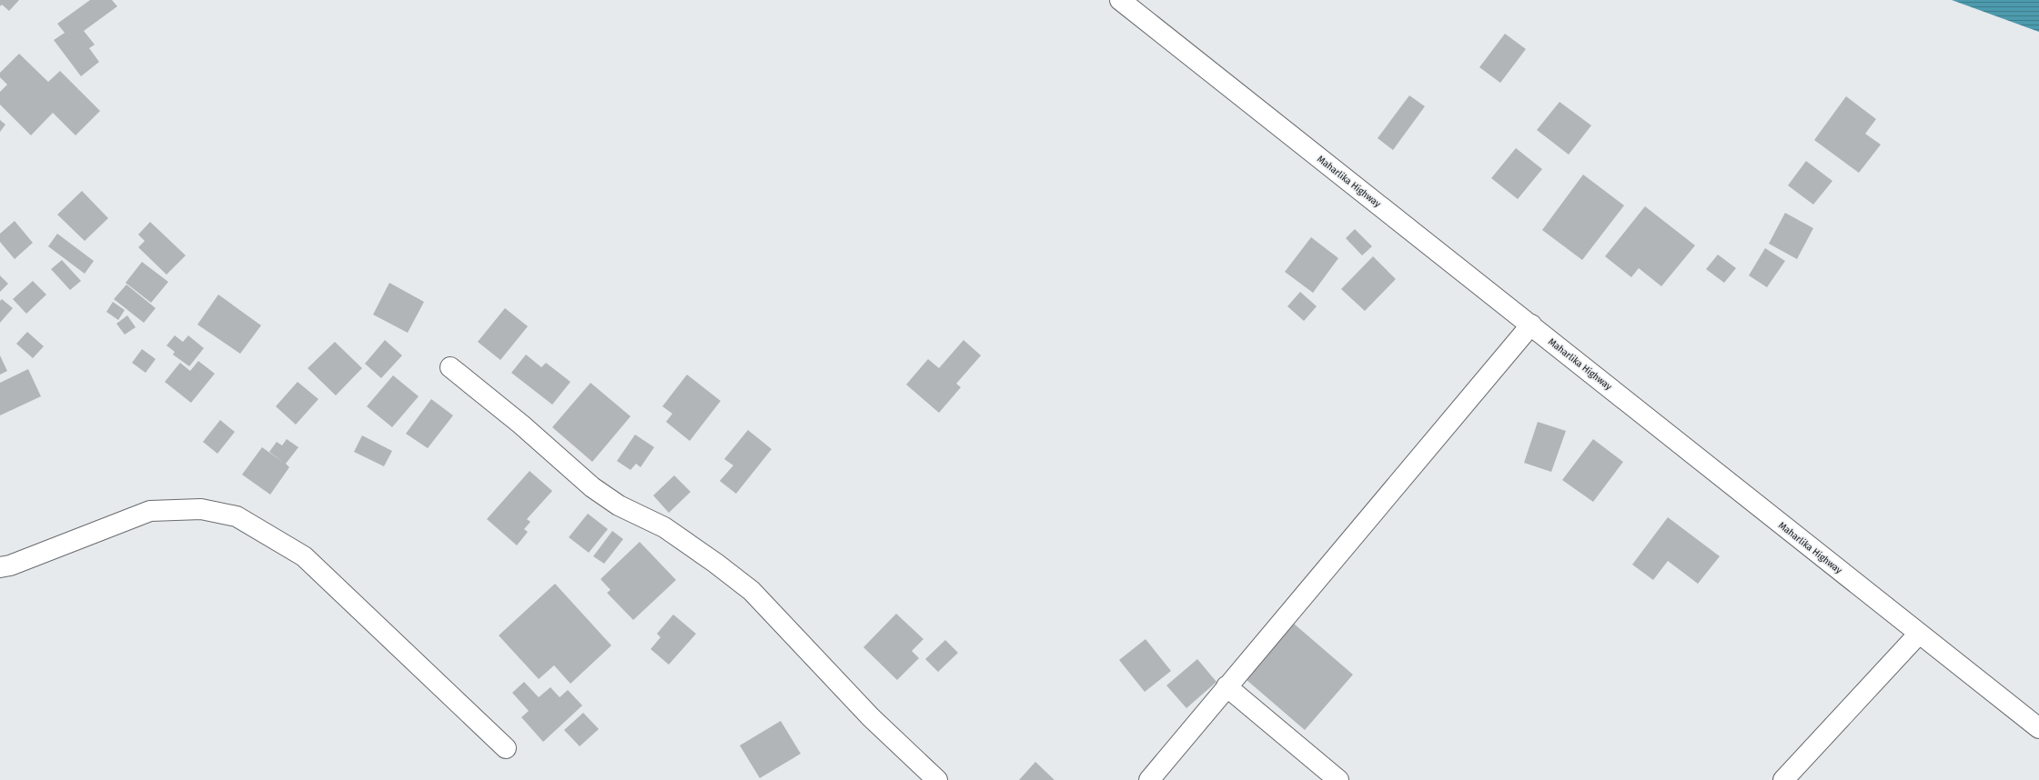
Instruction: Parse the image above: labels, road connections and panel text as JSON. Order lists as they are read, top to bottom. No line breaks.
{"streets":{"main road":["Maharlika Highway"]}}
